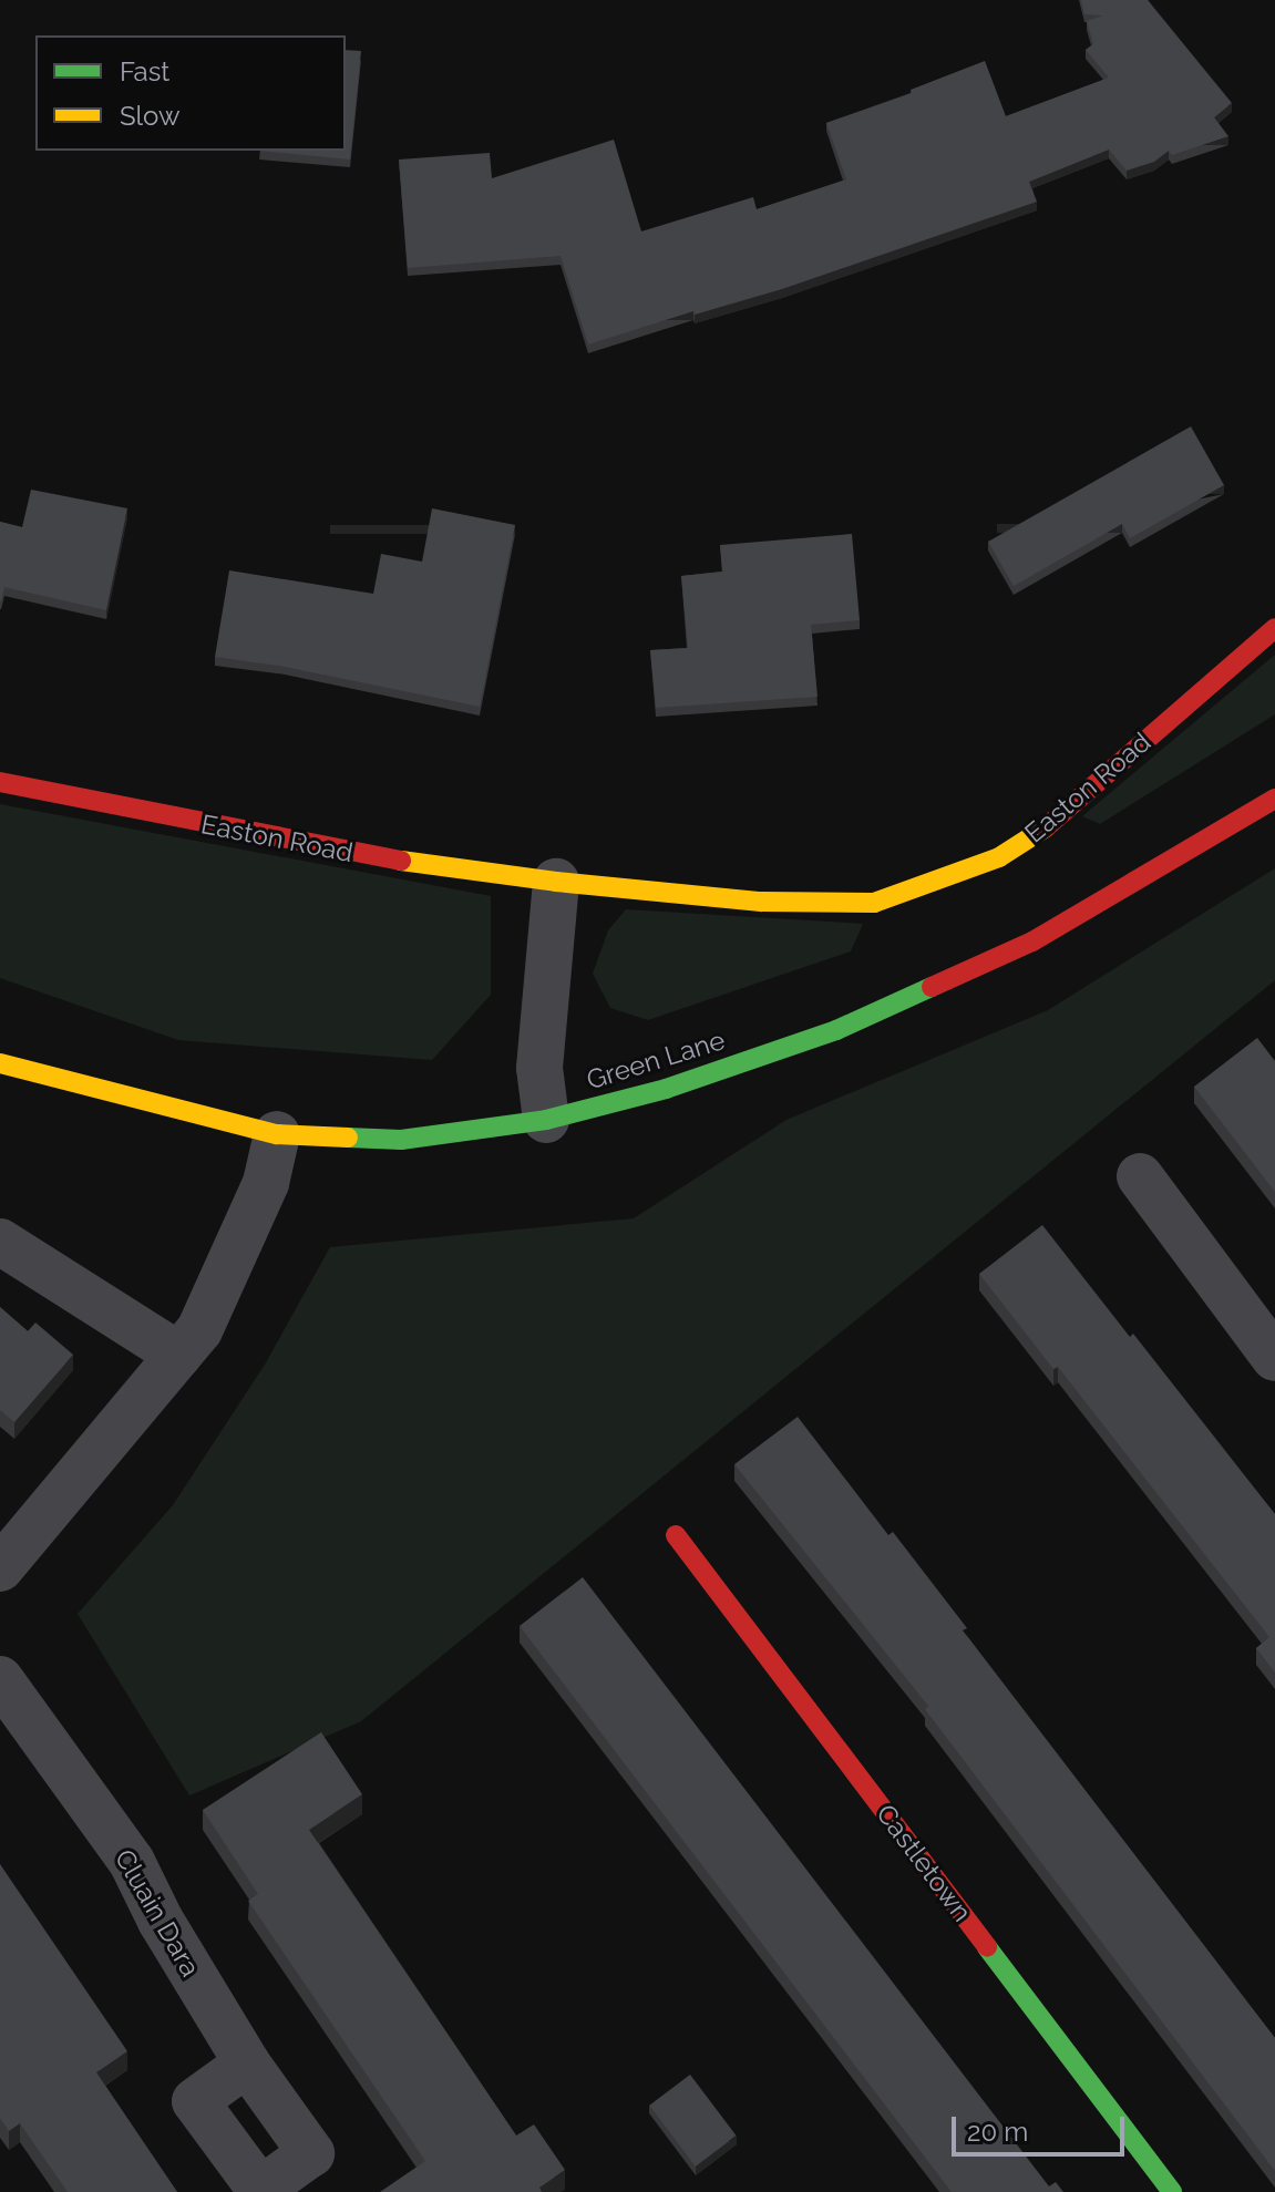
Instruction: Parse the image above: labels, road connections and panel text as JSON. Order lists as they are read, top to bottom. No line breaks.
{"streets":{"street":["Easton Road","Green Lane","Castletown","Cluain Dara"]},"legend":["Fast","Slow"],"scale_bar":"20 m"}
